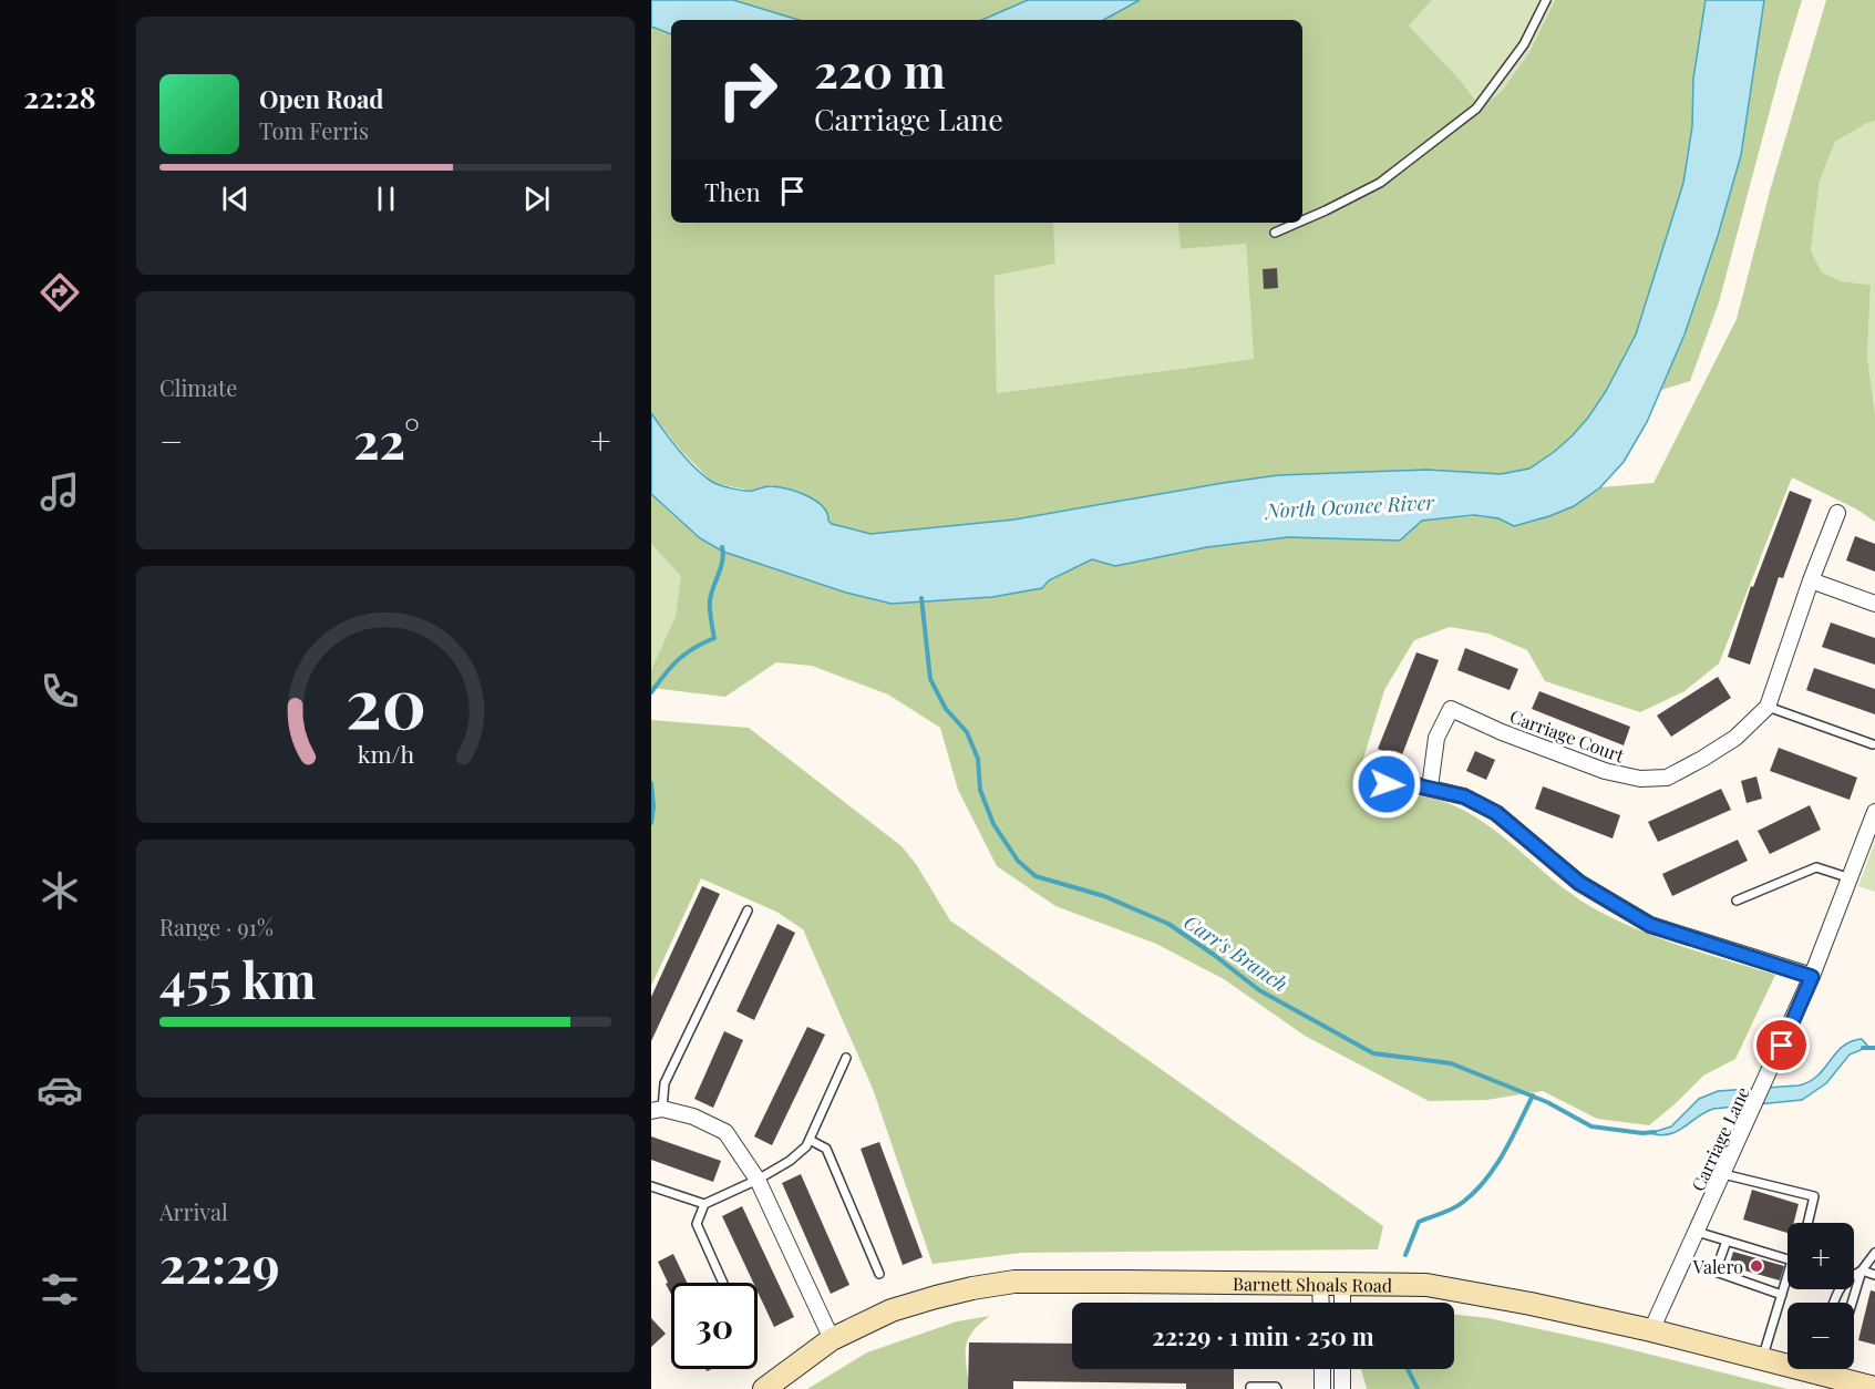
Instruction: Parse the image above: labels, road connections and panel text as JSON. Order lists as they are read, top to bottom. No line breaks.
{"streets":{"main road":["Barnett Shoals Road"],"street":["Carriage Court","Carriage Lane"]},"crossings":[["Carriage Lane","Barnett Shoals Road"]],"water":["North Oconee River","Carr's Branch"],"places":["Valero"],"page":{"tabs":"22:28","turn":["220 m","Carriage Lane"],"song":["Open Road","Tom Ferris"],"then":"Then","tile":["Climate",["Range · 91%","455 km"],["Arrival","22:29"]],"heat":["−","22°","+"],"map_buttons":["+","−"],"limit":"30","trip":"22:29 · 1 min · 250 m","gauge":["20","km/h"]}}
